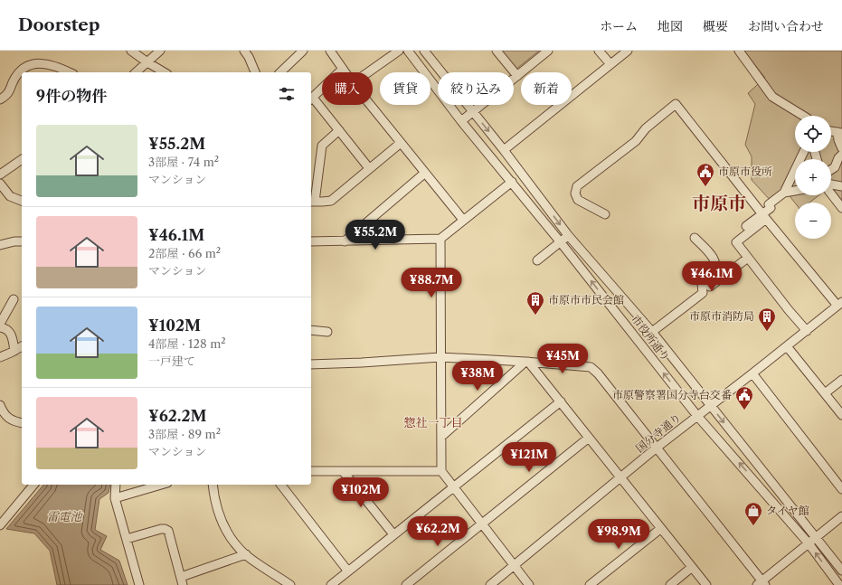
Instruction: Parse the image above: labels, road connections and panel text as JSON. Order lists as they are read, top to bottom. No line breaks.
{"streets":{"street":["市役所通り","国分寺通り"]},"crossings":[["市役所通り","国分寺通り"]],"districts":["市原市","惣社一丁目"],"water":["雷電池"],"places":{"public building":["市原市役所","市原警察署国分寺台交番"],"building":["市原市市民会館","市原市消防局"],"shop":["タイヤ館"]},"page":{"header":"Doorstep","nav":["ホーム","地図","概要","お問い合わせ"],"chip":["購入","賃貸","絞り込み","新着"],"heading":"9件の物件","map_buttons":["+","−"],"list":[{"name":"¥55.2M","note":"3部屋 · 74 m² · マンション"},{"name":"¥46.1M","note":"2部屋 · 66 m² · マンション"},{"name":"¥102M","note":"4部屋 · 128 m² · 一戸建て"},{"name":"¥62.2M","note":"3部屋 · 89 m² · マンション"}],"price":["¥55.2M","¥46.1M","¥88.7M","¥45M","¥38M","¥121M","¥102M","¥62.2M","¥98.9M"]}}
